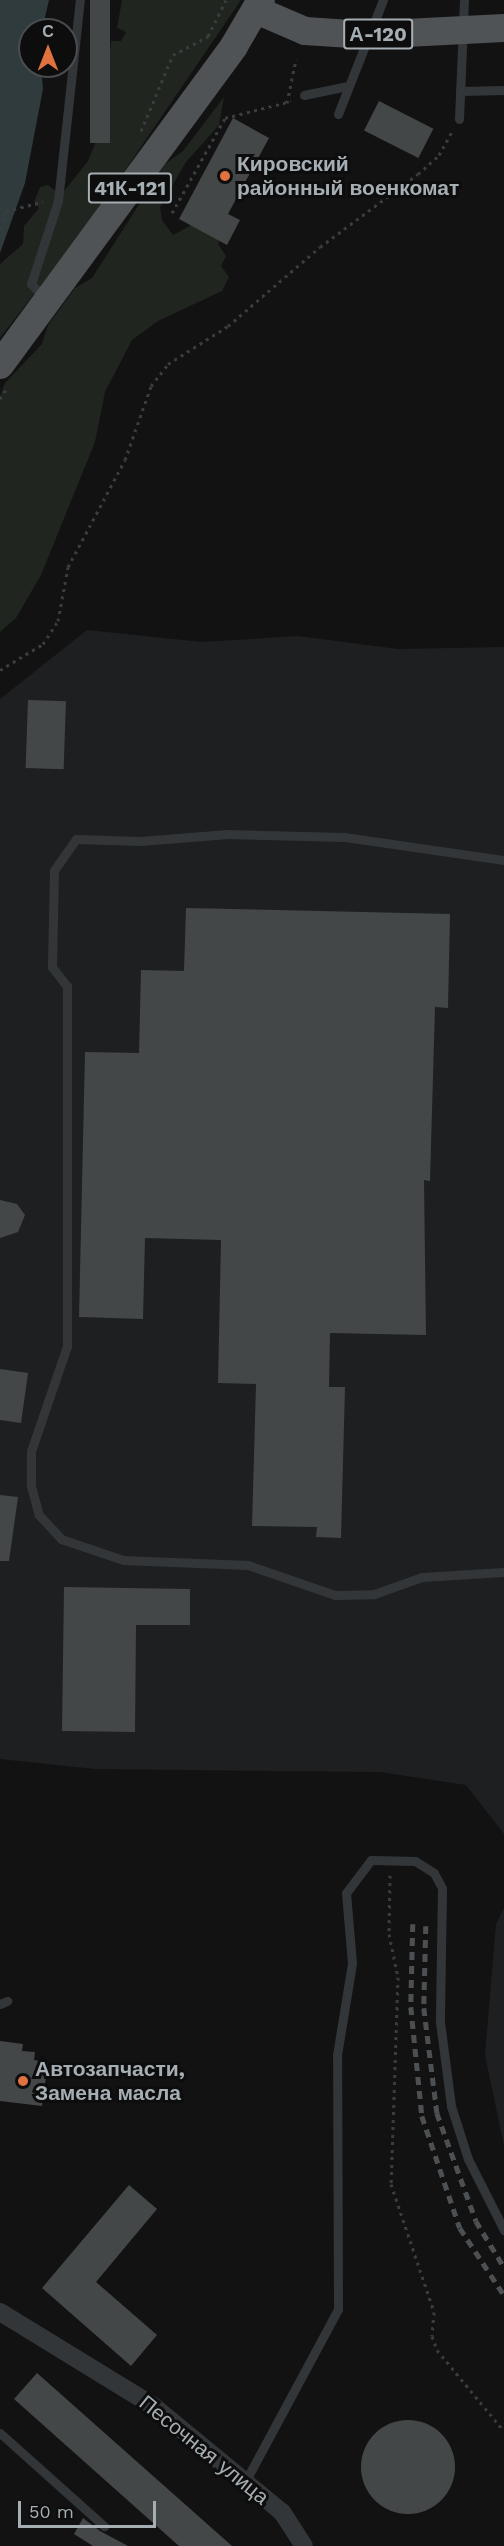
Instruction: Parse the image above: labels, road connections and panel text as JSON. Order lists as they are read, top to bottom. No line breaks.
{"streets":{"main road":["А-120","41К-121"],"street":["Песочная улица"]},"crossings":[["А-120","41К-121"]],"places":["Кировский районный военкомат","Автозапчасти, Замена масла"],"scale_bar":"50 m","north":"top"}
